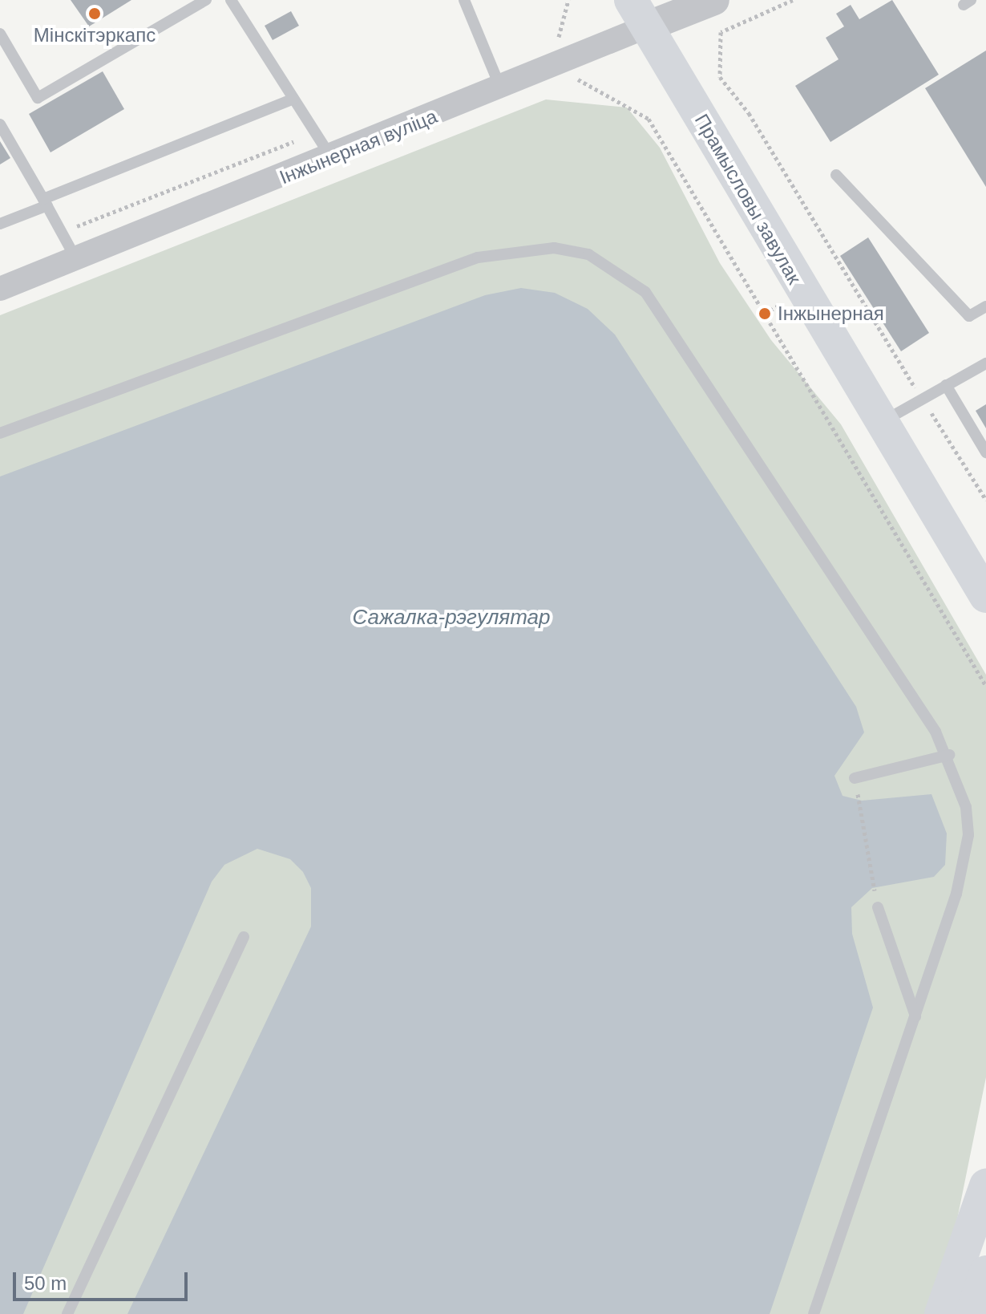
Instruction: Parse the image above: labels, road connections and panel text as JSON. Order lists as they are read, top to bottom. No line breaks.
{"streets":{"main road":["Прамысловы завулак"],"street":["Інжынерная вуліца"]},"crossings":[["Інжынерная вуліца","Прамысловы завулак"]],"water":["Сажалка-рэгулятар"],"places":["Мінскітэркапс","Інжынерная"],"scale_bar":"50 m"}
